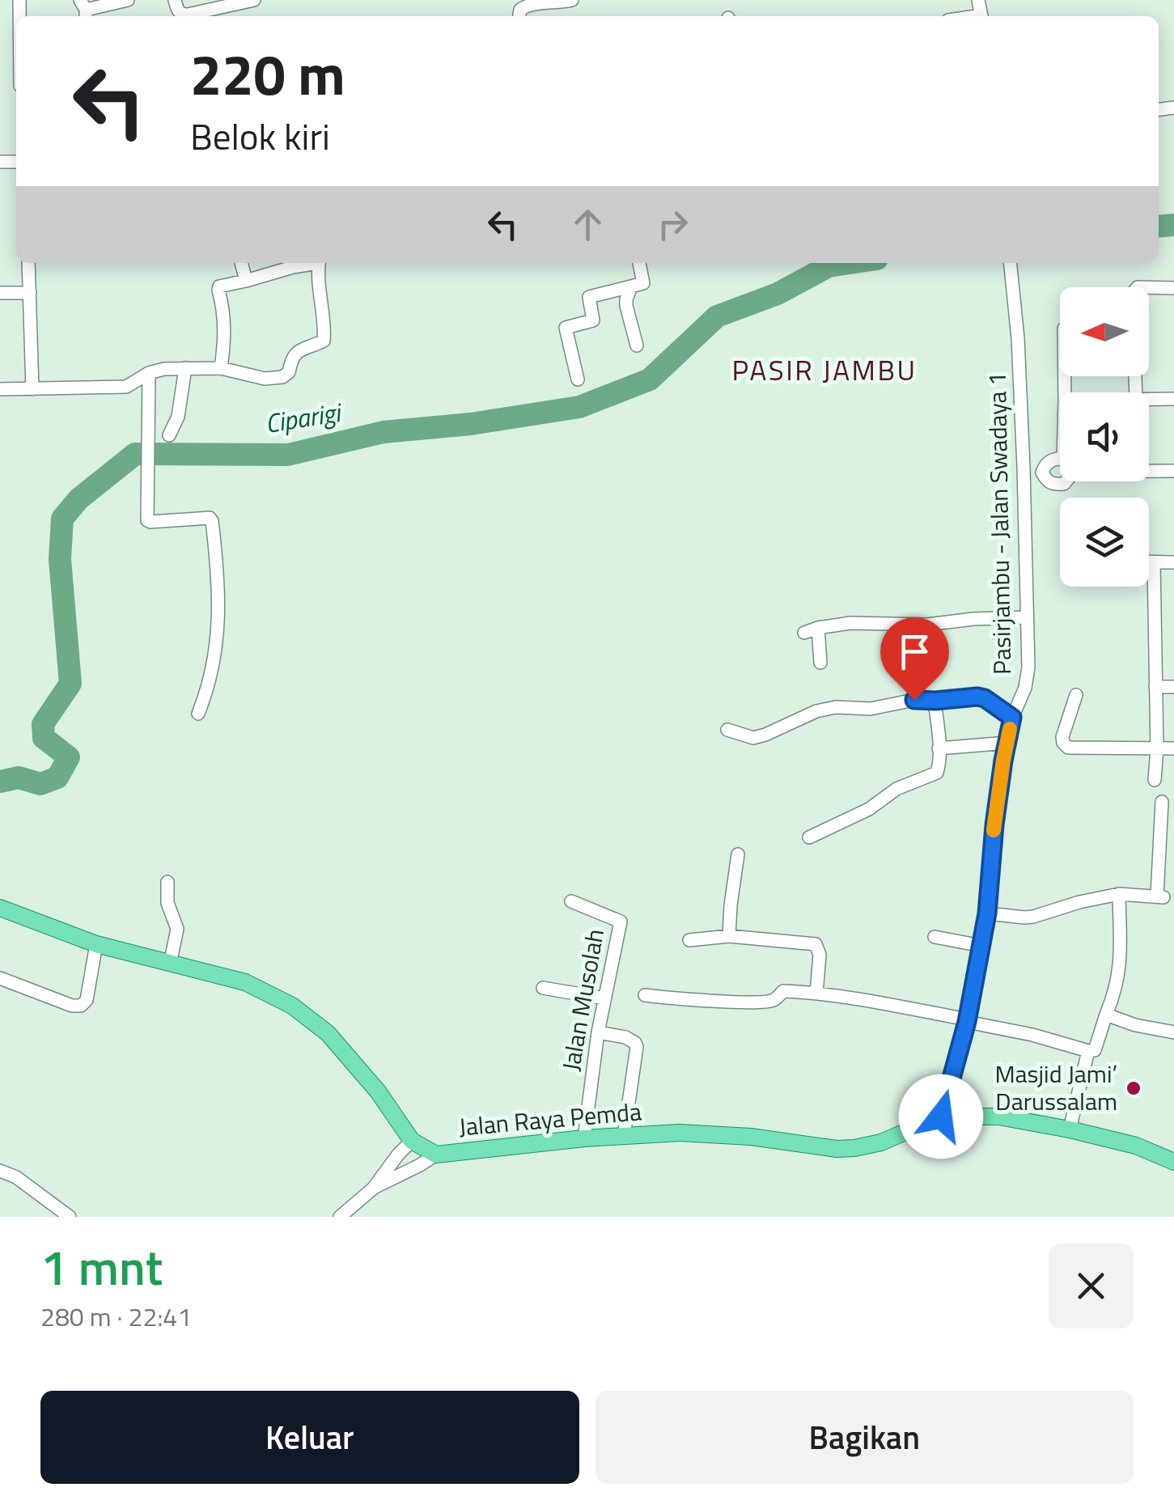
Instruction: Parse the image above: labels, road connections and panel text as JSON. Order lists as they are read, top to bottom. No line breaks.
{"streets":{"main road":["Jalan Raya Pemda"],"street":["Pasirjambu - Jalan Swadaya 1","Jalan Musolah"]},"crossings":[["Pasirjambu - Jalan Swadaya 1","Jalan Raya Pemda"],["Jalan Musolah","Jalan Raya Pemda"]],"districts":["PASIR JAMBU"],"water":["Ciparigi"],"places":["Masjid Jami’ Darussalam"],"north":"left","page":{"turn":["220 m","Belok kiri"],"heading":["1 mnt","280 m · 22:41"],"buttons":["Keluar","Bagikan"]}}
